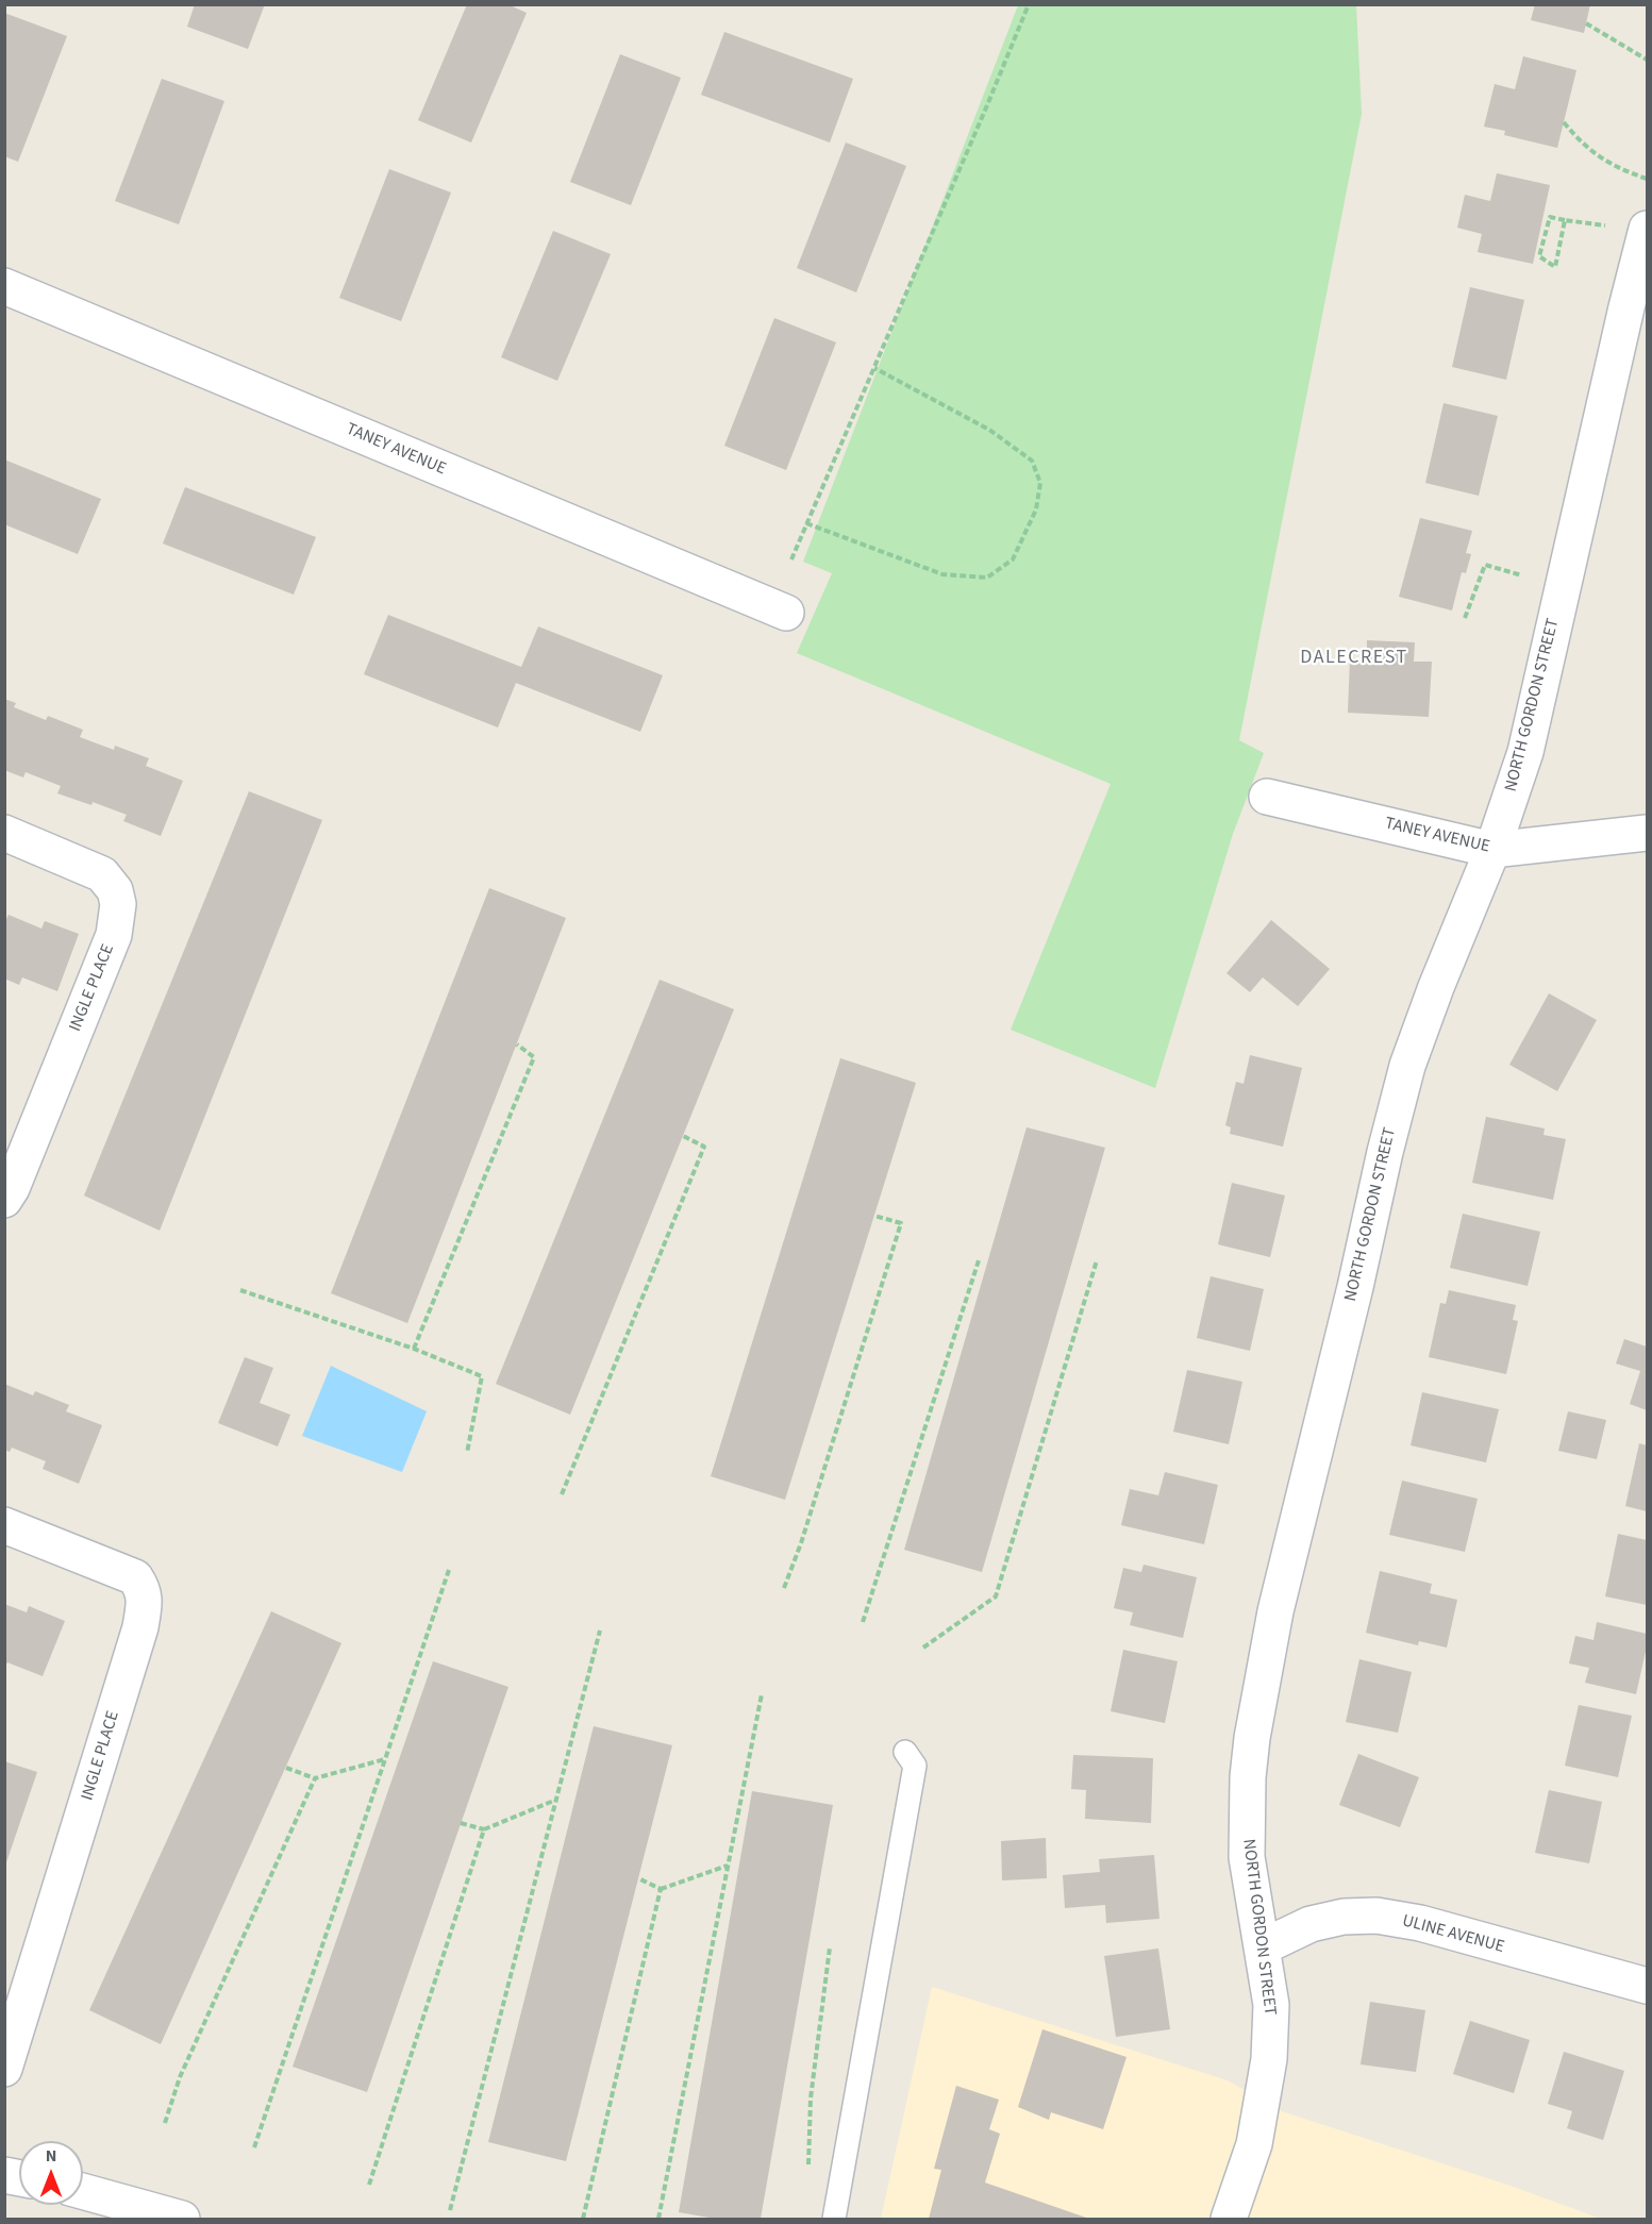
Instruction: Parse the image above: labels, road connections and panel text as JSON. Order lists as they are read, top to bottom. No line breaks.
{"streets":{"street":["TANEY AVENUE","NORTH GORDON STREET","INGLE PLACE","ULINE AVENUE"]},"crossings":[["TANEY AVENUE","NORTH GORDON STREET"],["NORTH GORDON STREET","ULINE AVENUE"]],"districts":["DALECREST"],"north":"top"}
